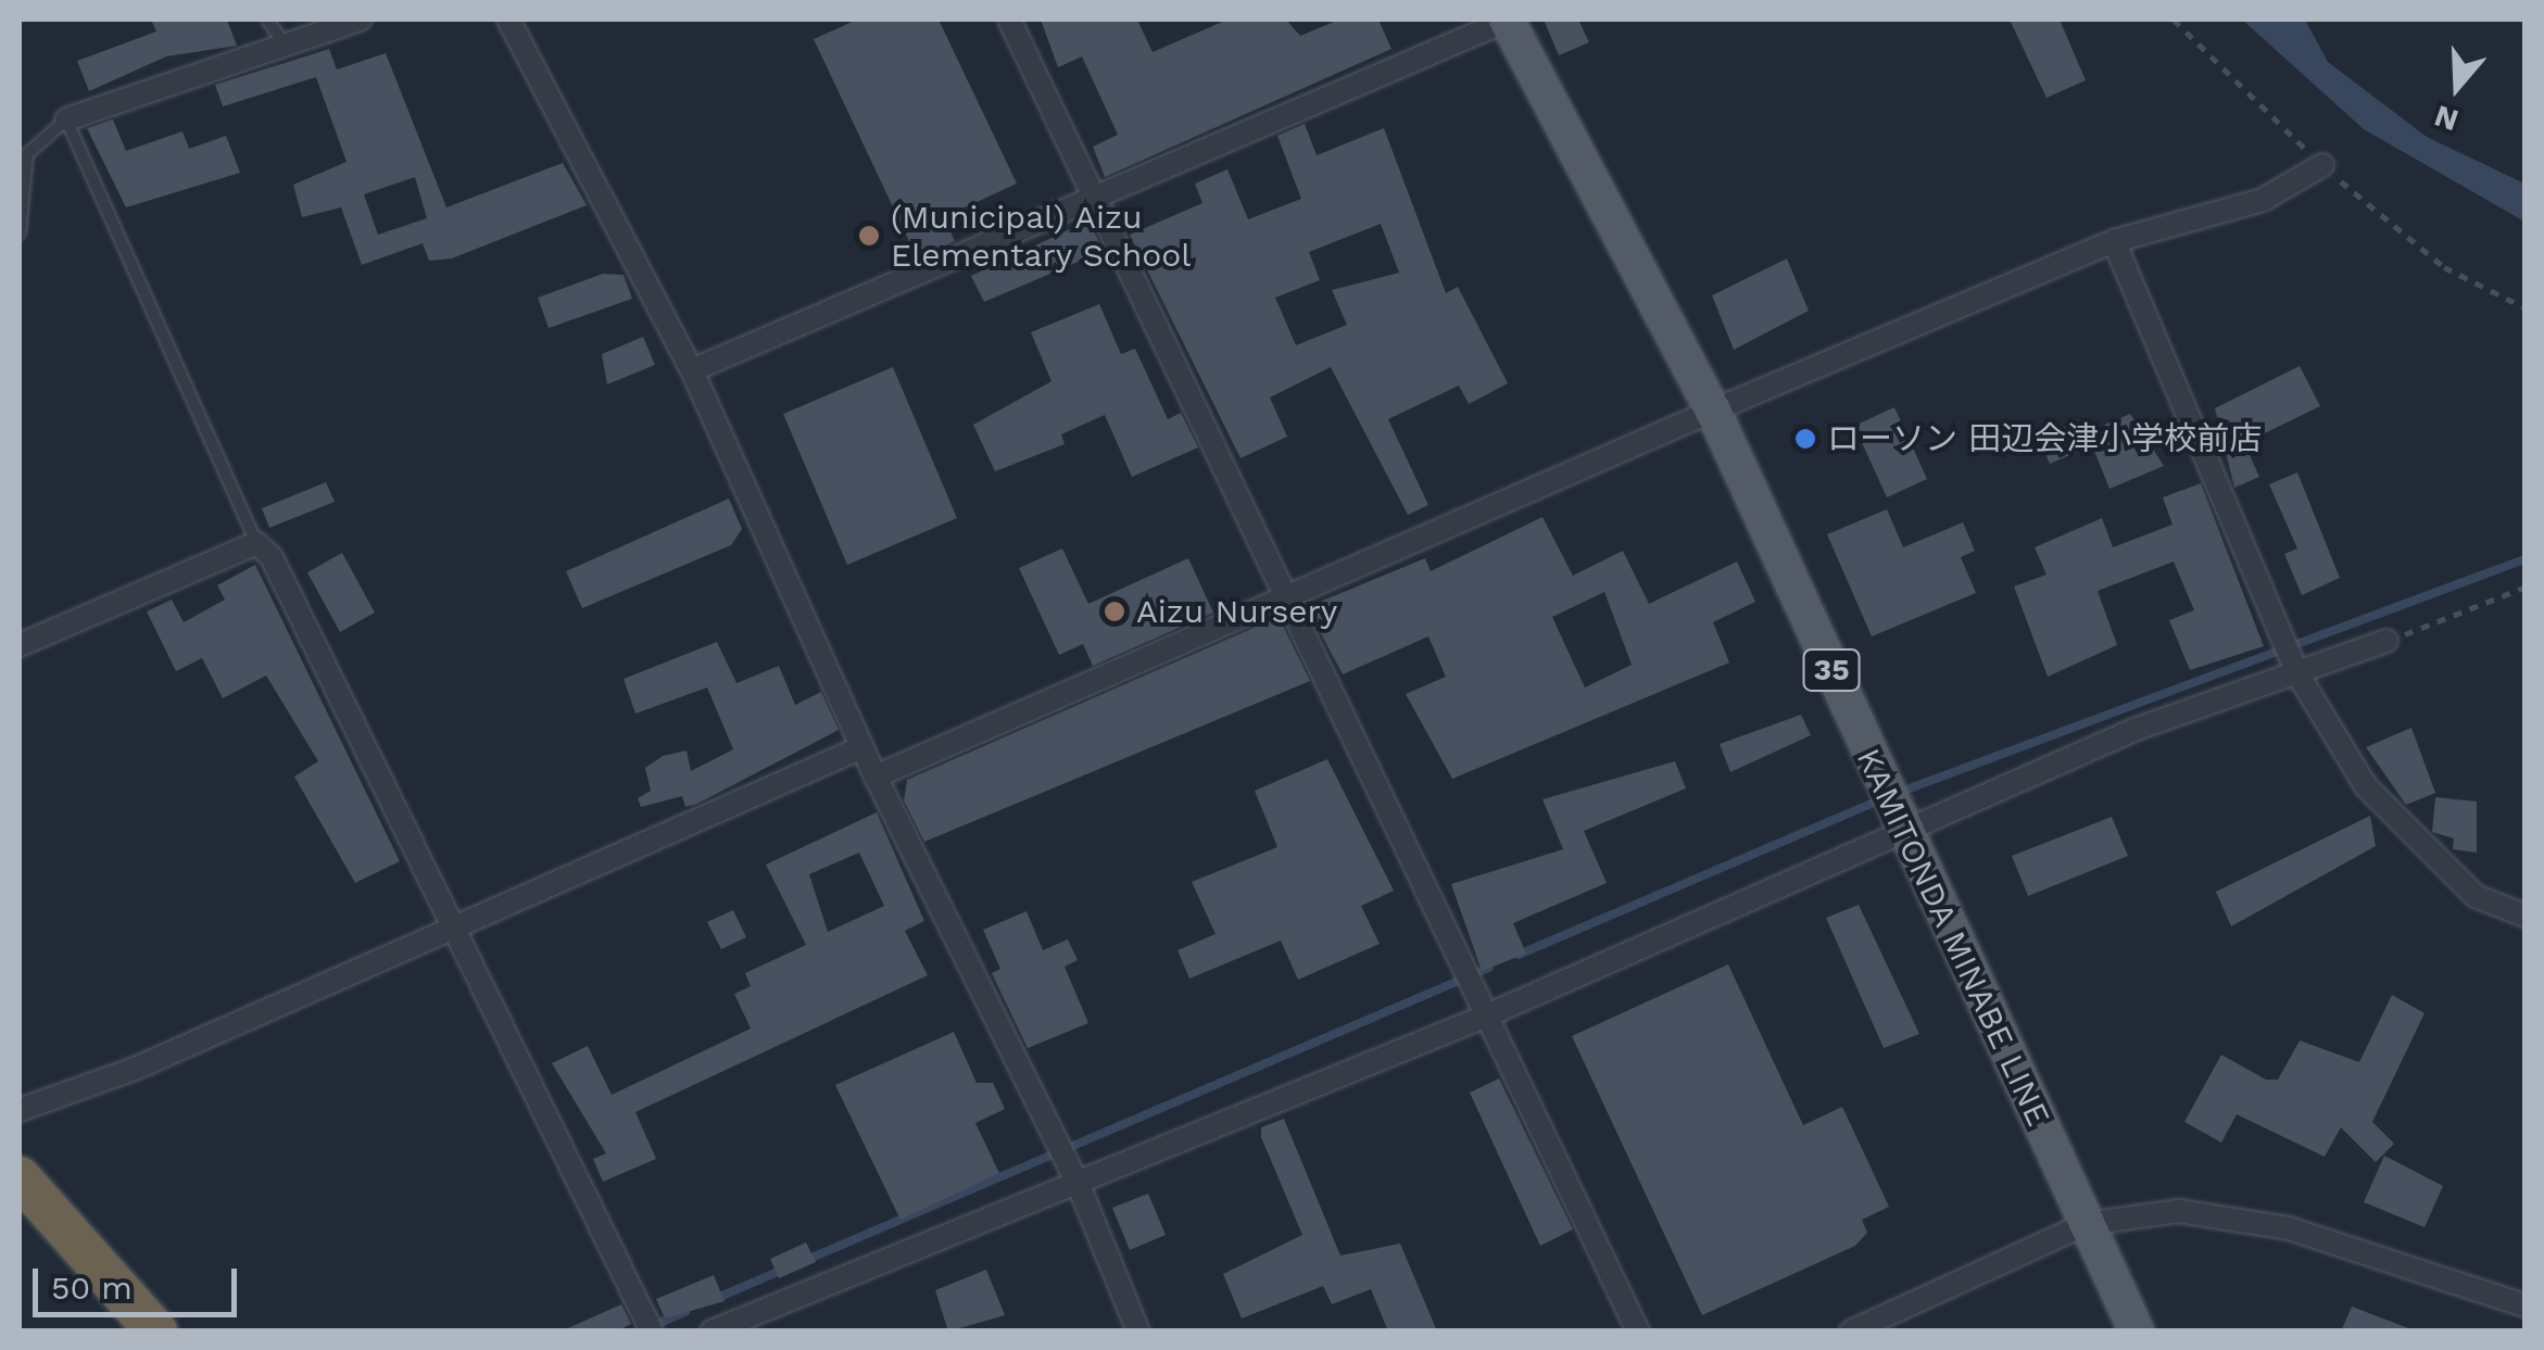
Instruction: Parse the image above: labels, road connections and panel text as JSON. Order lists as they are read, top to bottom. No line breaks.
{"streets":{"main road":["35","KAMITONDA MINABE LINE"]},"places":["(Municipal) Aizu Elementary School","ローソン 田辺会津小学校前店","Aizu Nursery"],"scale_bar":"50 m","north":"bottom"}
